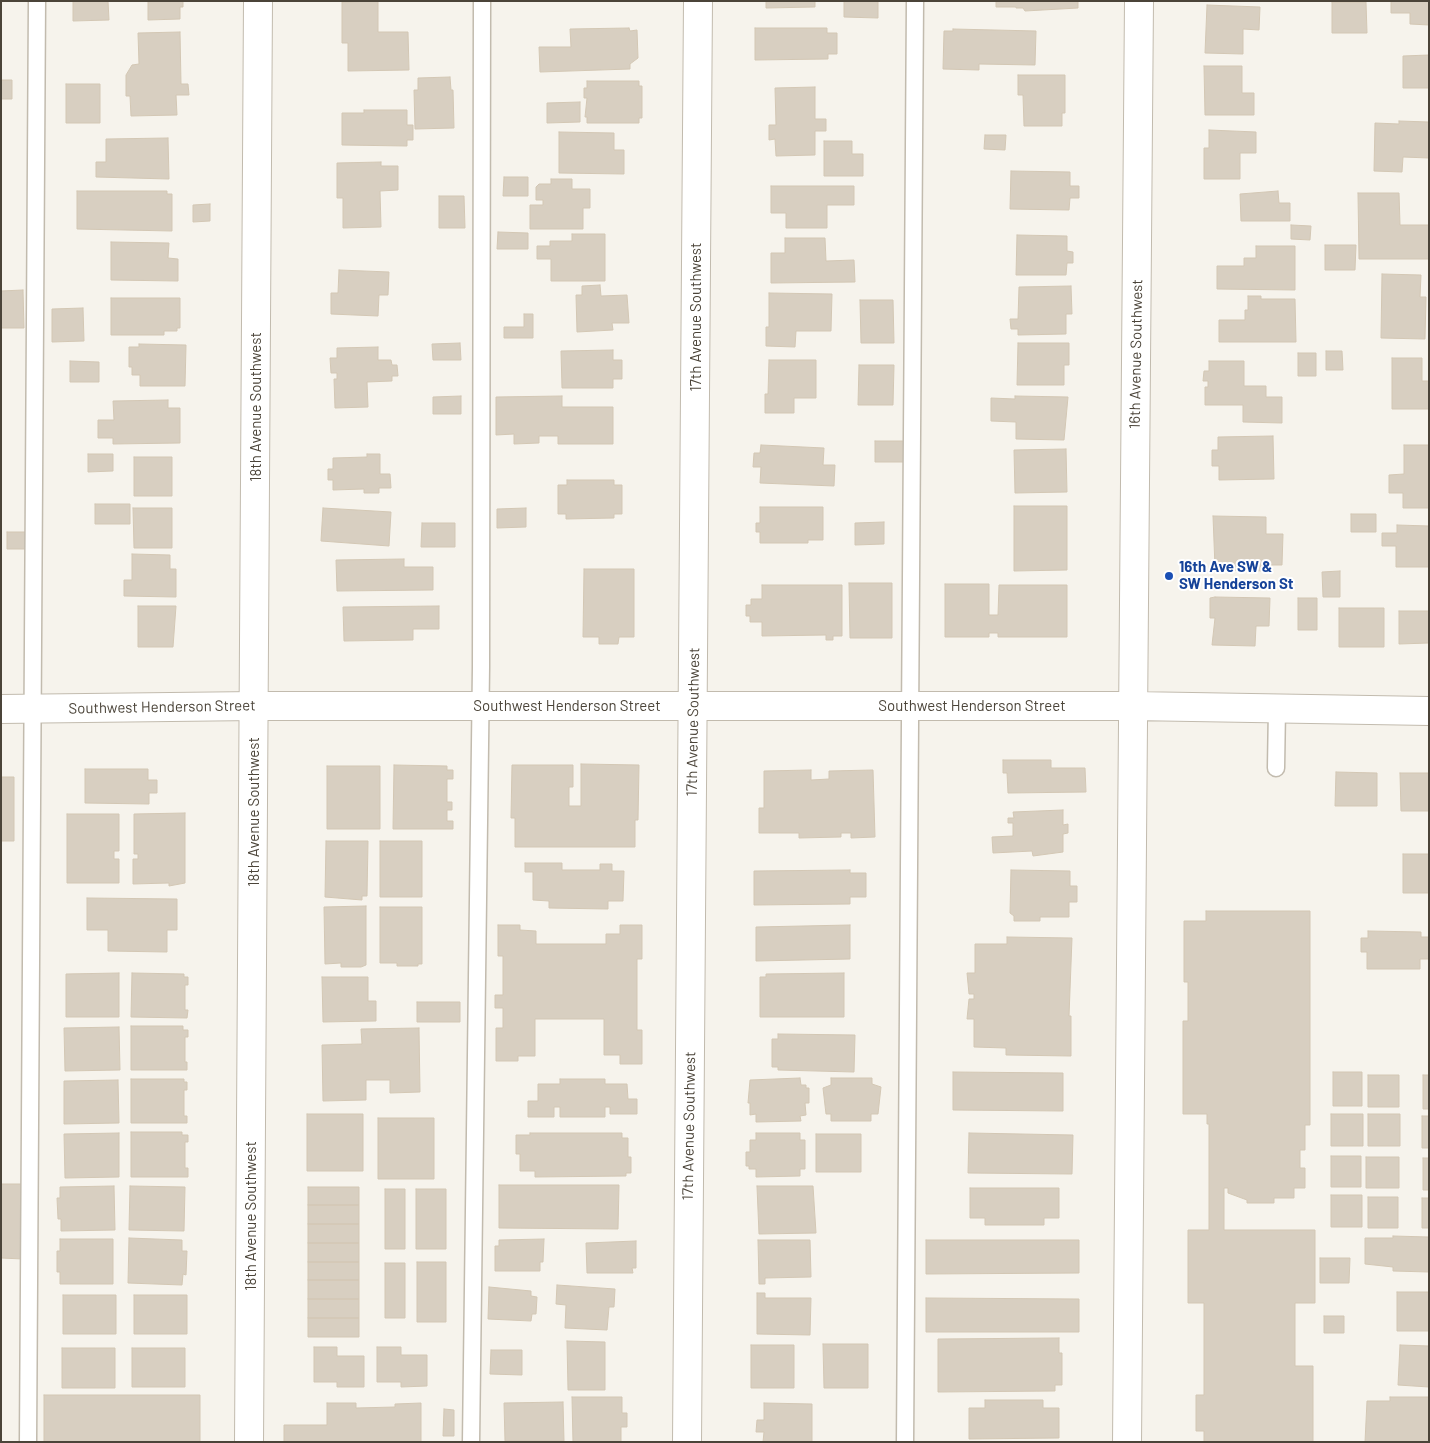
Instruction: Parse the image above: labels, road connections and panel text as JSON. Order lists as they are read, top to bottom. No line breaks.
{"streets":{"street":["17th Avenue Southwest","16th Avenue Southwest","18th Avenue Southwest","Southwest Henderson Street"]},"crossings":[["17th Avenue Southwest","Southwest Henderson Street"],["16th Avenue Southwest","Southwest Henderson Street"],["18th Avenue Southwest","Southwest Henderson Street"]],"places":["16th Ave SW & SW Henderson St"]}
